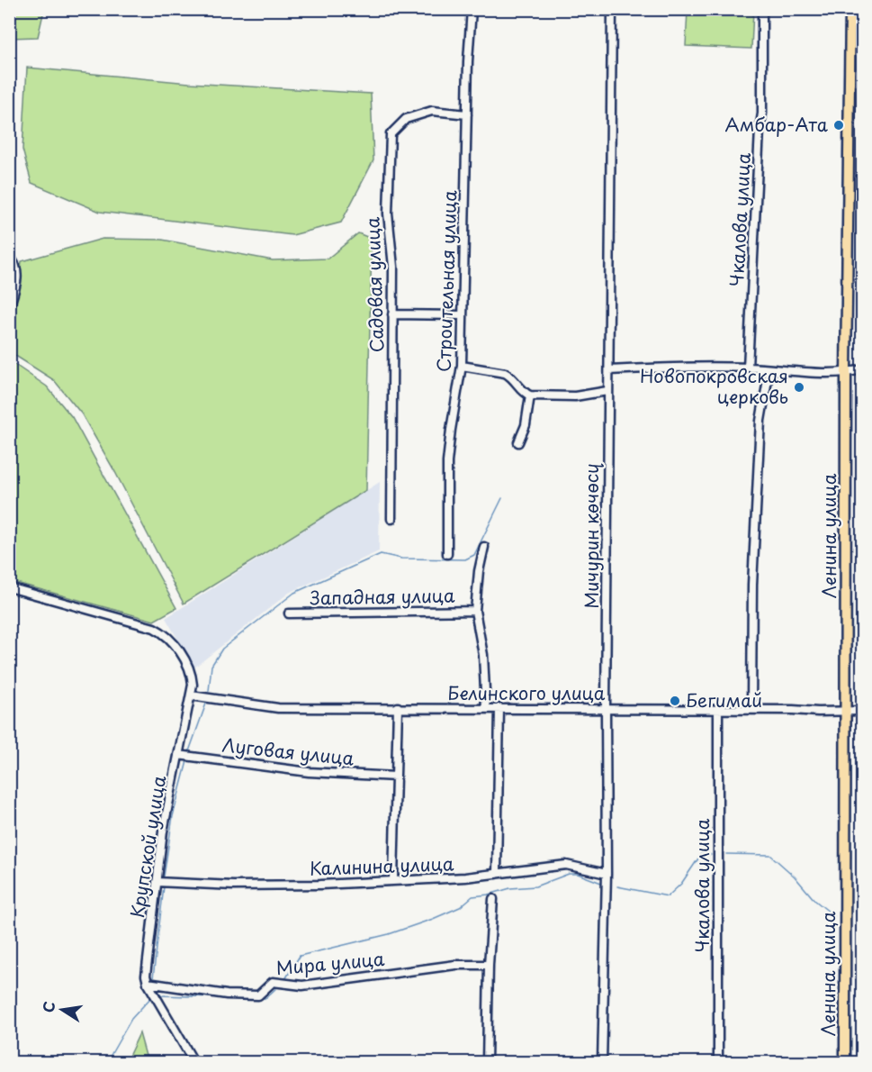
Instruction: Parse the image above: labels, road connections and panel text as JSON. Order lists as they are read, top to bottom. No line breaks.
{"streets":{"main road":["Ленина улица"],"street":["Чкалова улица","Строительная улица","Садовая улица","Мичурин көчөсү","Западная улица","Белинского улица","Луговая улица","Крупской улица","Калинина улица","Мира улица"]},"crossings":[["Чкалова улица","Белинского улица"],["Строительная улица","Садовая улица"],["Мичурин көчөсү","Белинского улица"],["Мичурин көчөсү","Калинина улица"],["Ленина улица","Белинского улица"],["Западная улица","Белинского улица"],["Белинского улица","Крупской улица"],["Луговая улица","Крупской улица"],["Крупской улица","Калинина улица"],["Крупской улица","Мира улица"]],"places":["Амбар-Ата","Новопокровская церковь","Бегимай"],"north":"left"}
